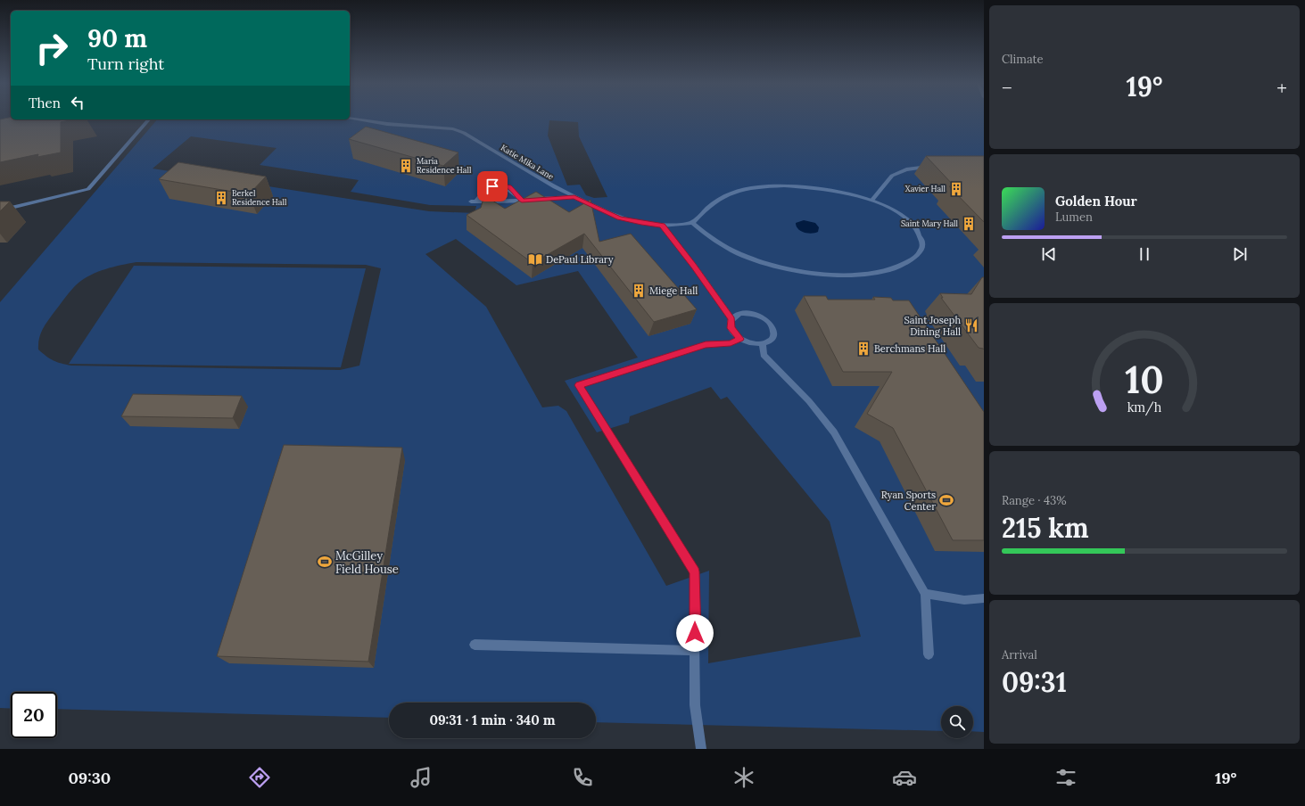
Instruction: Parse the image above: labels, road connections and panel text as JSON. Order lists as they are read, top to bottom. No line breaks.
{"streets":{"street":["Katie Mika Lane"]},"places":{"building":["Maria Residence Hall","Xavier Hall","Berkel Residence Hall","Saint Mary Hall","Miege Hall","Berchmans Hall"],"library":["DePaul Library"],"restaurant":["Saint Joseph Dining Hall"],"sports":["Ryan Sports Center","McGilley Field House"]},"page":{"tile":["Climate",["Range · 43%","215 km"],["Arrival","09:31"]],"turn":["90 m","Turn right"],"heat":["−","19°","+"],"then":"Then","song":["Golden Hour","Lumen"],"limit":"20","trip":"09:31 · 1 min · 340 m","tabs":["09:30","19°"],"gauge":["10","km/h"]}}
